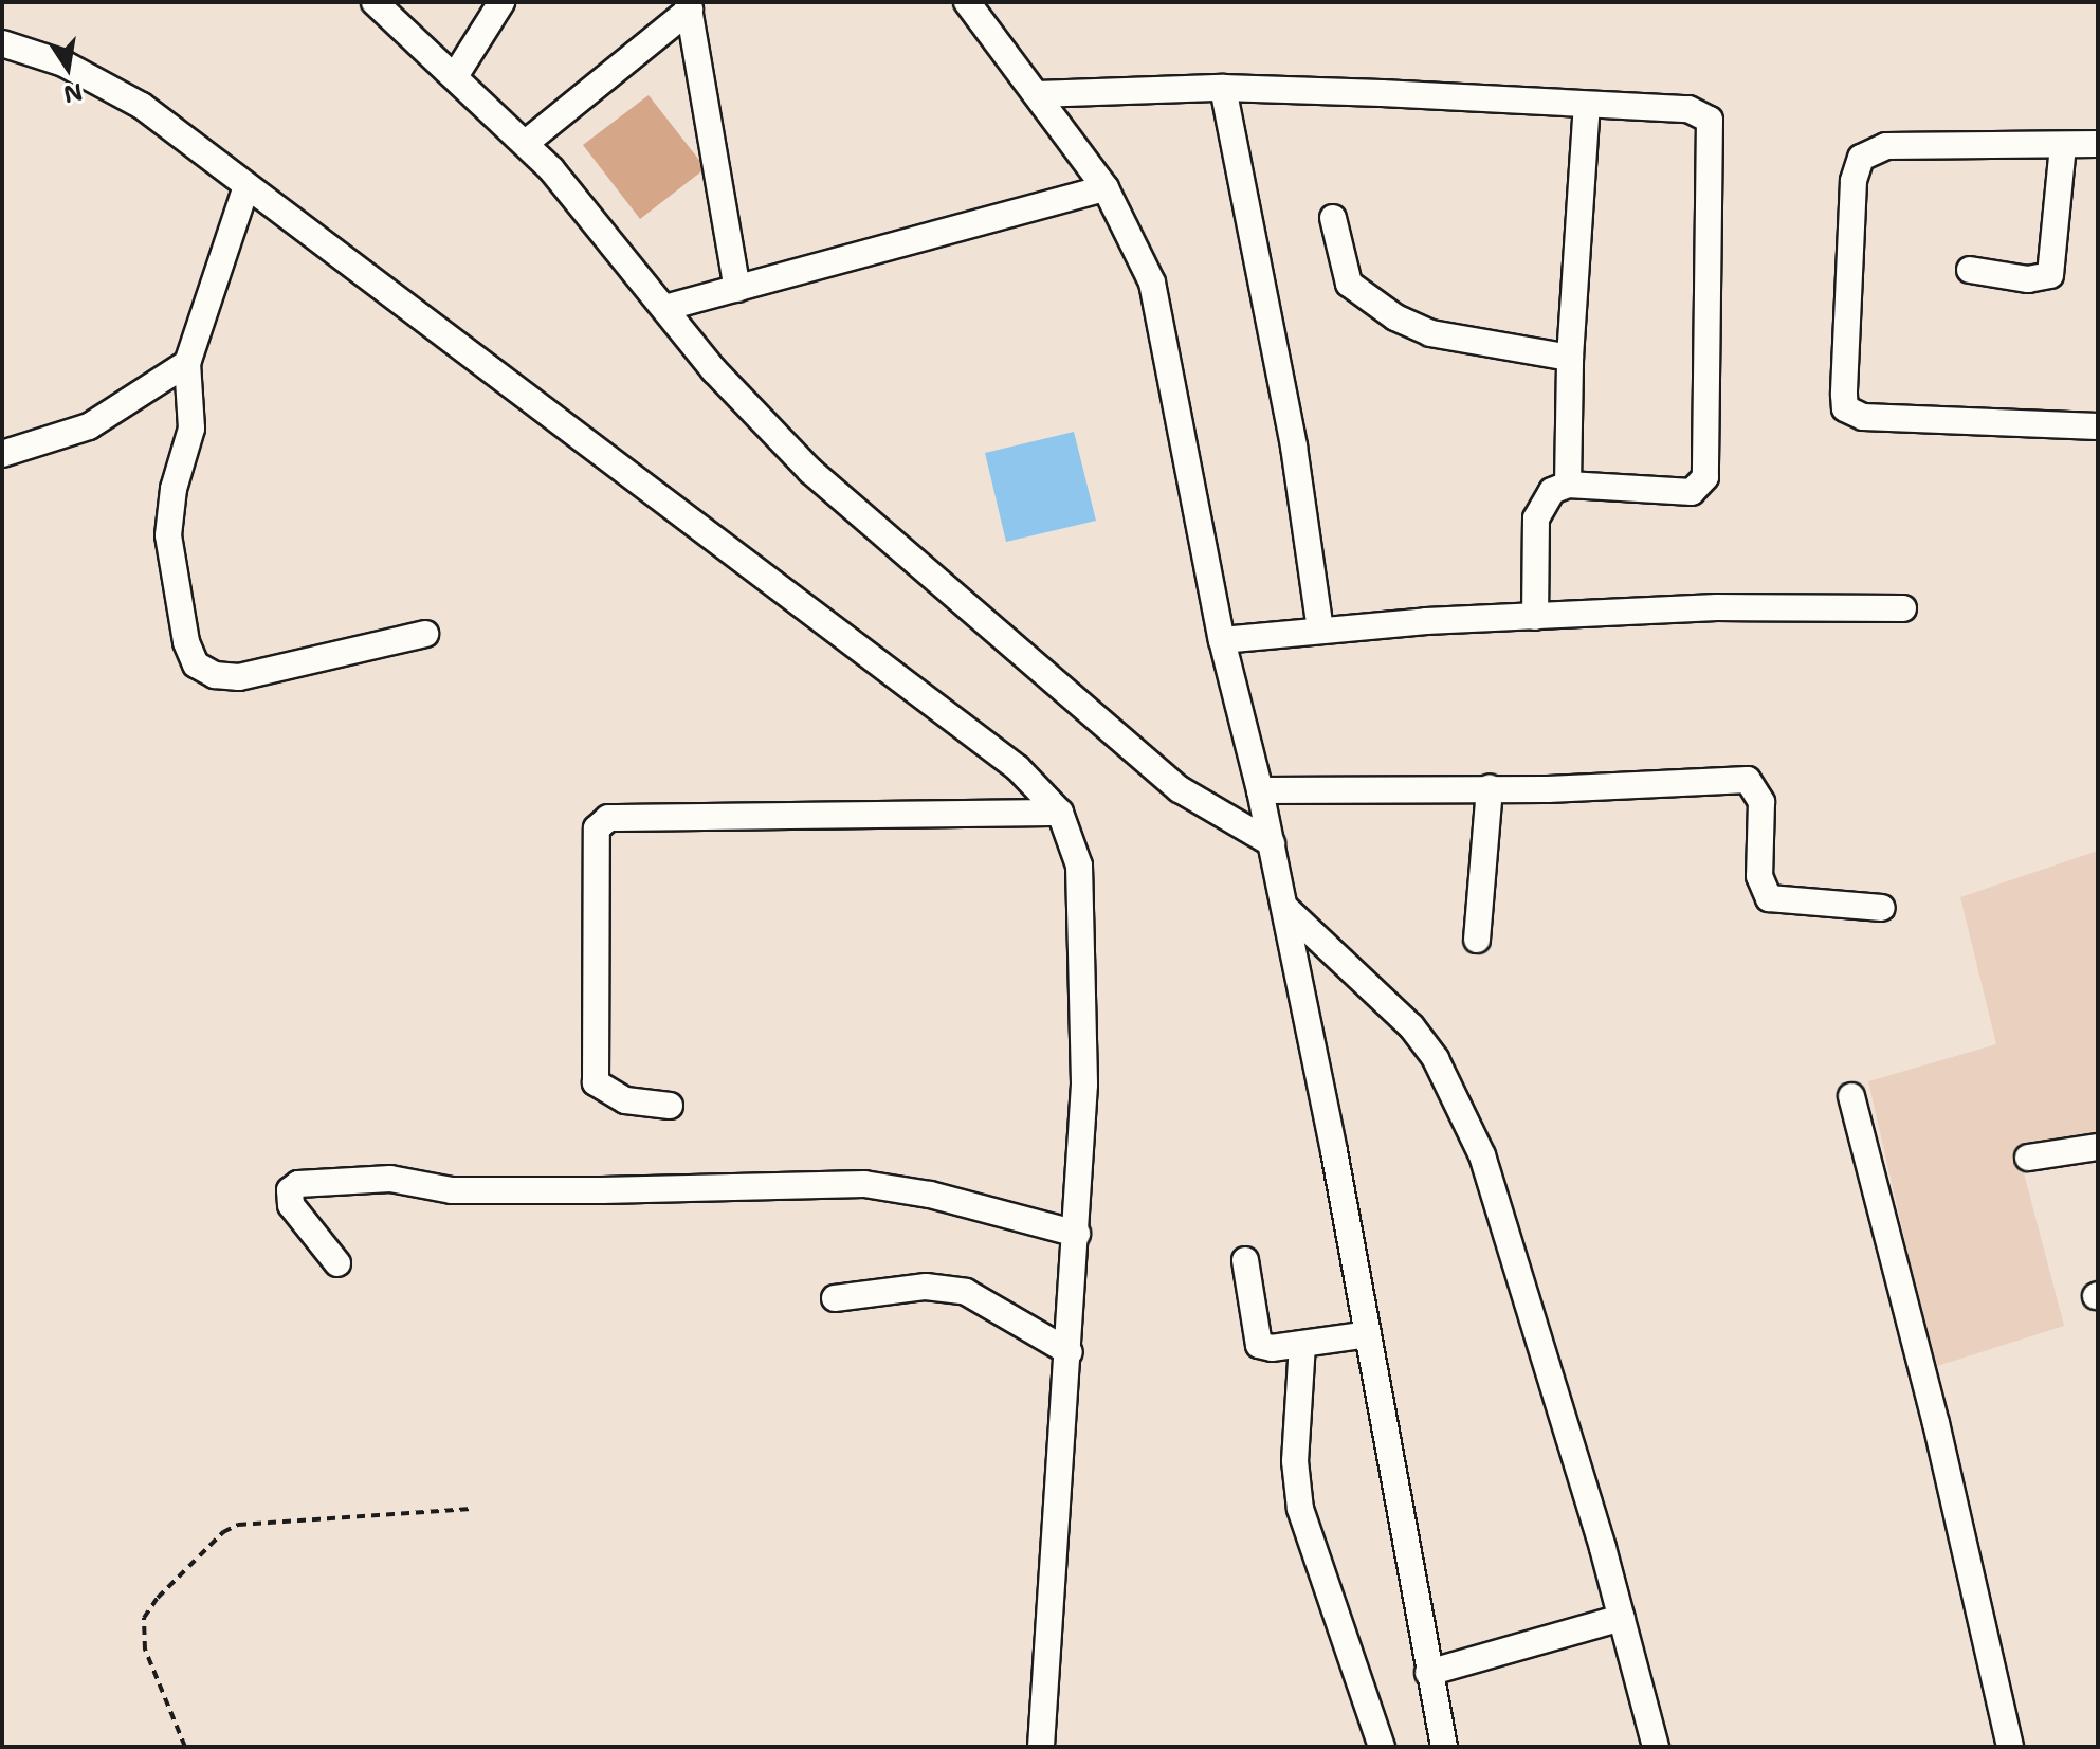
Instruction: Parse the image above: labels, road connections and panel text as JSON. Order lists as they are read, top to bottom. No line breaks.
{"north":"bottom"}
